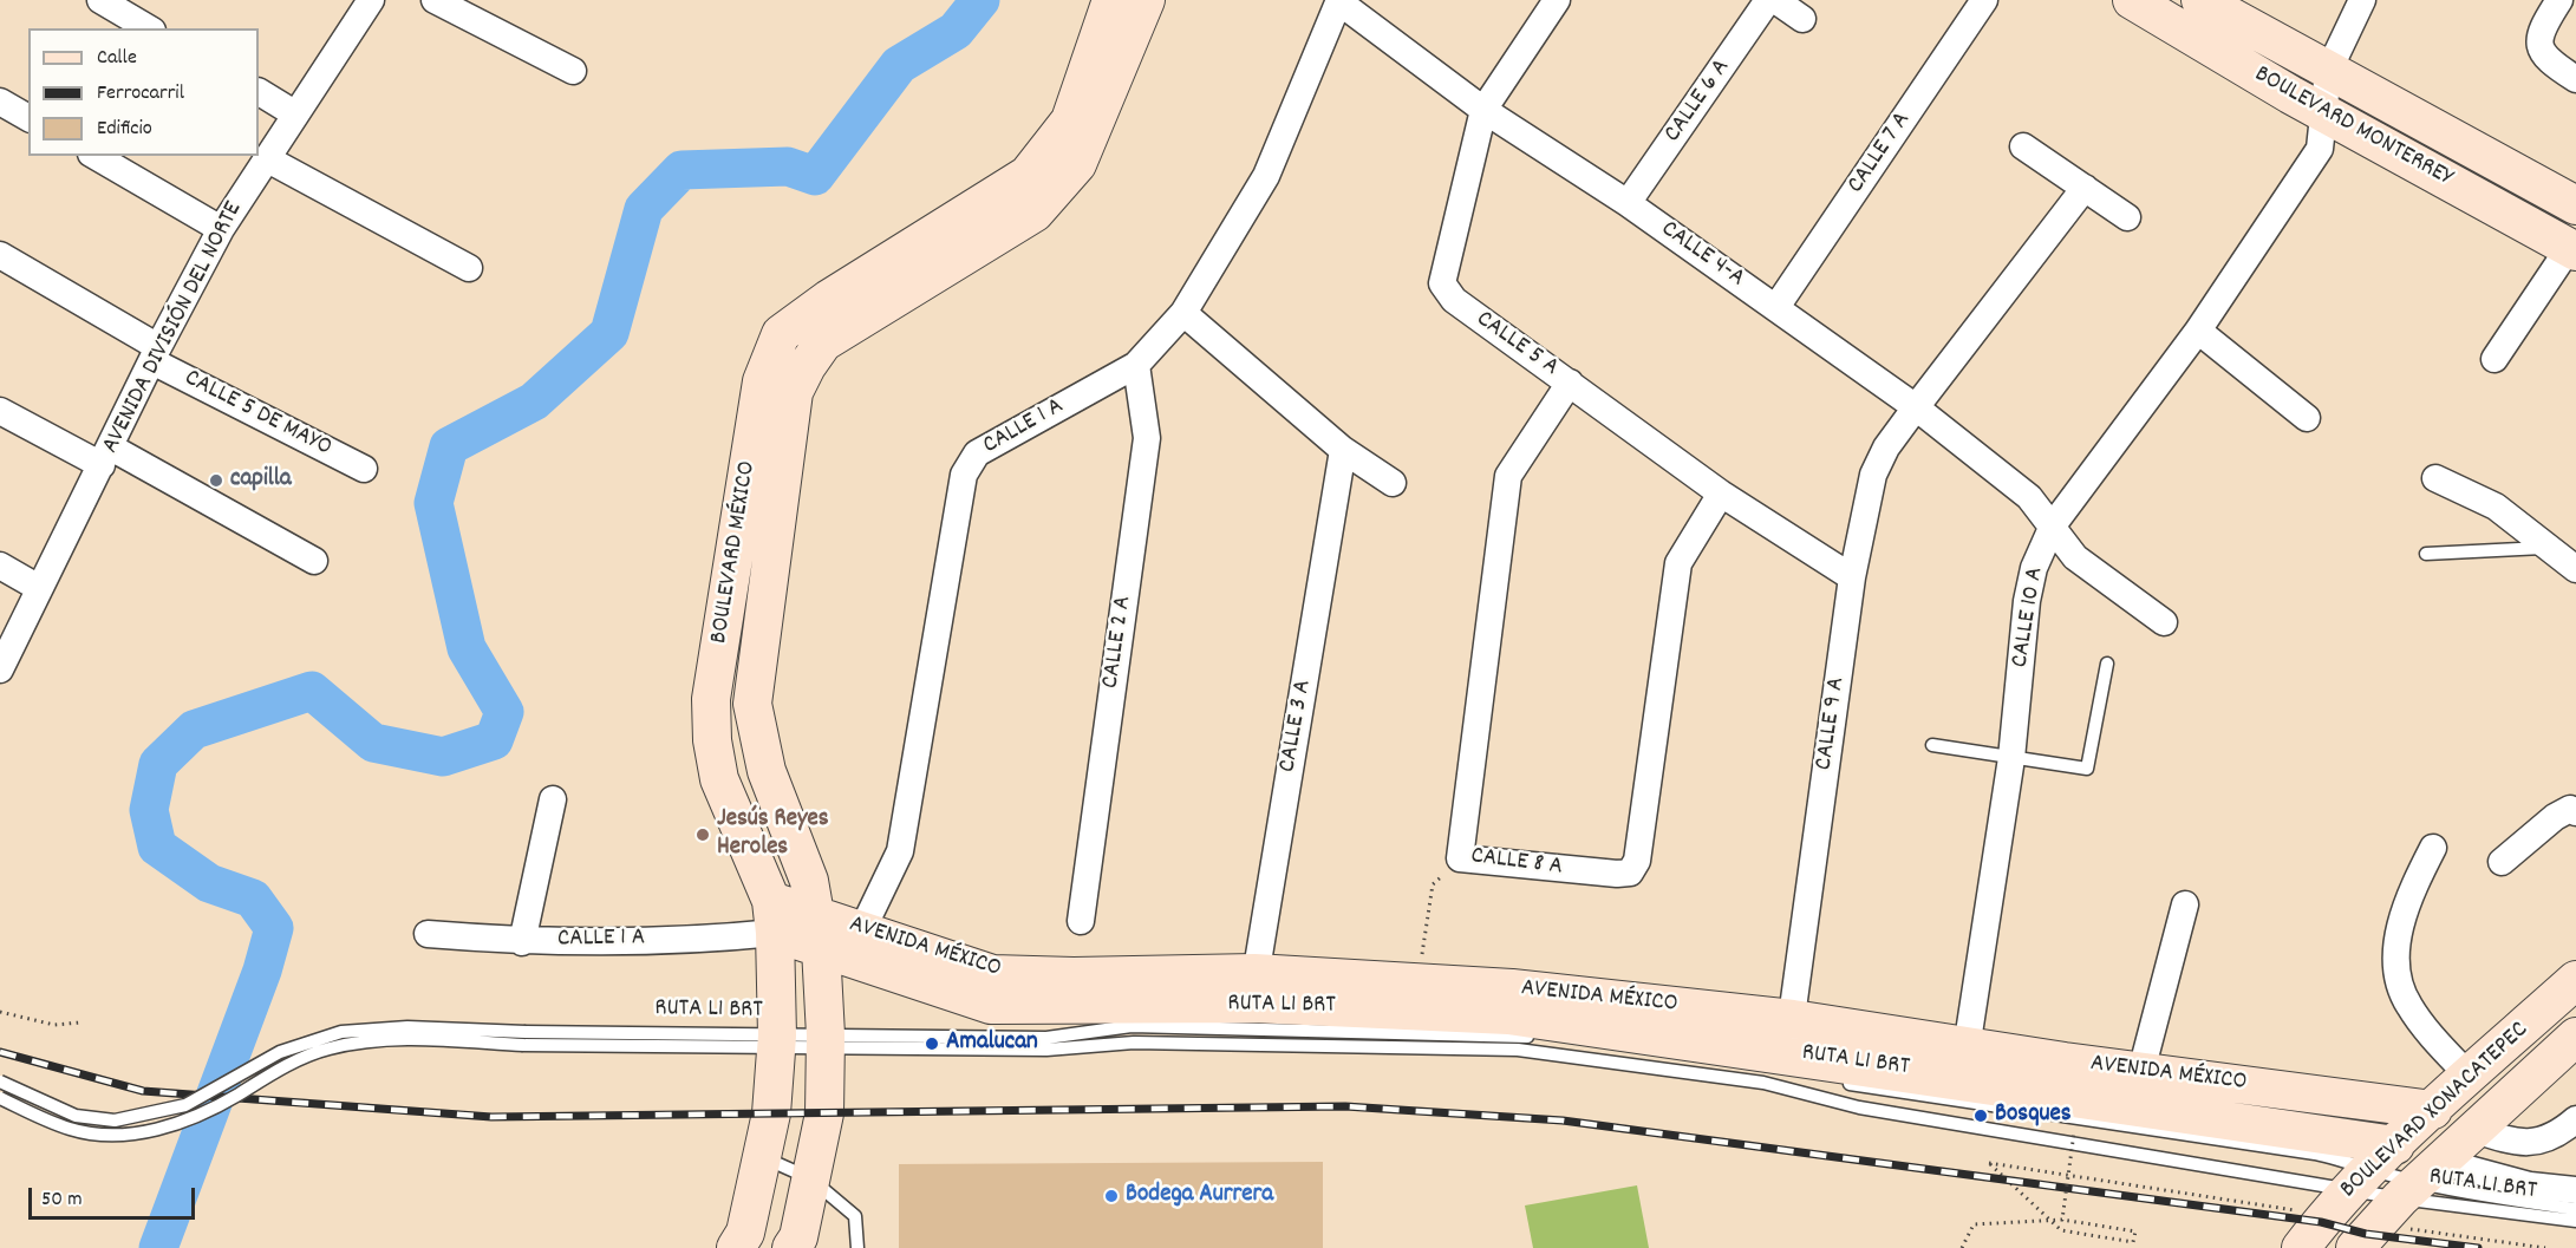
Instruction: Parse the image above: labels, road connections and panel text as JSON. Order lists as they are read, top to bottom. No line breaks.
{"streets":{"street":["CALLE 6 A","BOULEVARD MONTERREY","CALLE 7 A","CALLE 4-A","AVENIDA DIVISIÓN DEL NORTE","CALLE 5 A","CALLE 5 DE MAYO","CALLE 1 A","BOULEVARD MÉXICO","CALLE 10 A","CALLE 2 A","CALLE 9 A","CALLE 3 A","CALLE 8 A","AVENIDA MÉXICO","BOULEVARD XONACATEPEC"],"lane":["RUTA L1 BRT"]},"crossings":[["CALLE 6 A","CALLE 4-A"],["BOULEVARD MONTERREY","CALLE 10 A"],["CALLE 7 A","CALLE 4-A"],["CALLE 4-A","CALLE 5 A"],["CALLE 4-A","CALLE 1 A"],["CALLE 4-A","CALLE 10 A"],["CALLE 4-A","CALLE 9 A"],["AVENIDA DIVISIÓN DEL NORTE","CALLE 5 DE MAYO"],["CALLE 5 A","CALLE 9 A"],["CALLE 5 A","CALLE 8 A"],["CALLE 1 A","BOULEVARD MÉXICO"],["CALLE 1 A","CALLE 2 A"],["CALLE 1 A","AVENIDA MÉXICO"],["BOULEVARD MÉXICO","AVENIDA MÉXICO"],["BOULEVARD MÉXICO","RUTA L1 BRT"],["CALLE 10 A","AVENIDA MÉXICO"],["CALLE 9 A","AVENIDA MÉXICO"],["CALLE 9 A","RUTA L1 BRT"],["CALLE 3 A","AVENIDA MÉXICO"],["AVENIDA MÉXICO","RUTA L1 BRT"],["AVENIDA MÉXICO","BOULEVARD XONACATEPEC"],["RUTA L1 BRT","BOULEVARD XONACATEPEC"]],"places":["capilla","Jesús Reyes Heroles","Amalucan","Bosques","Bodega Aurrera"],"legend":["Calle","Ferrocarril","Edificio"],"scale_bar":"50 m"}
